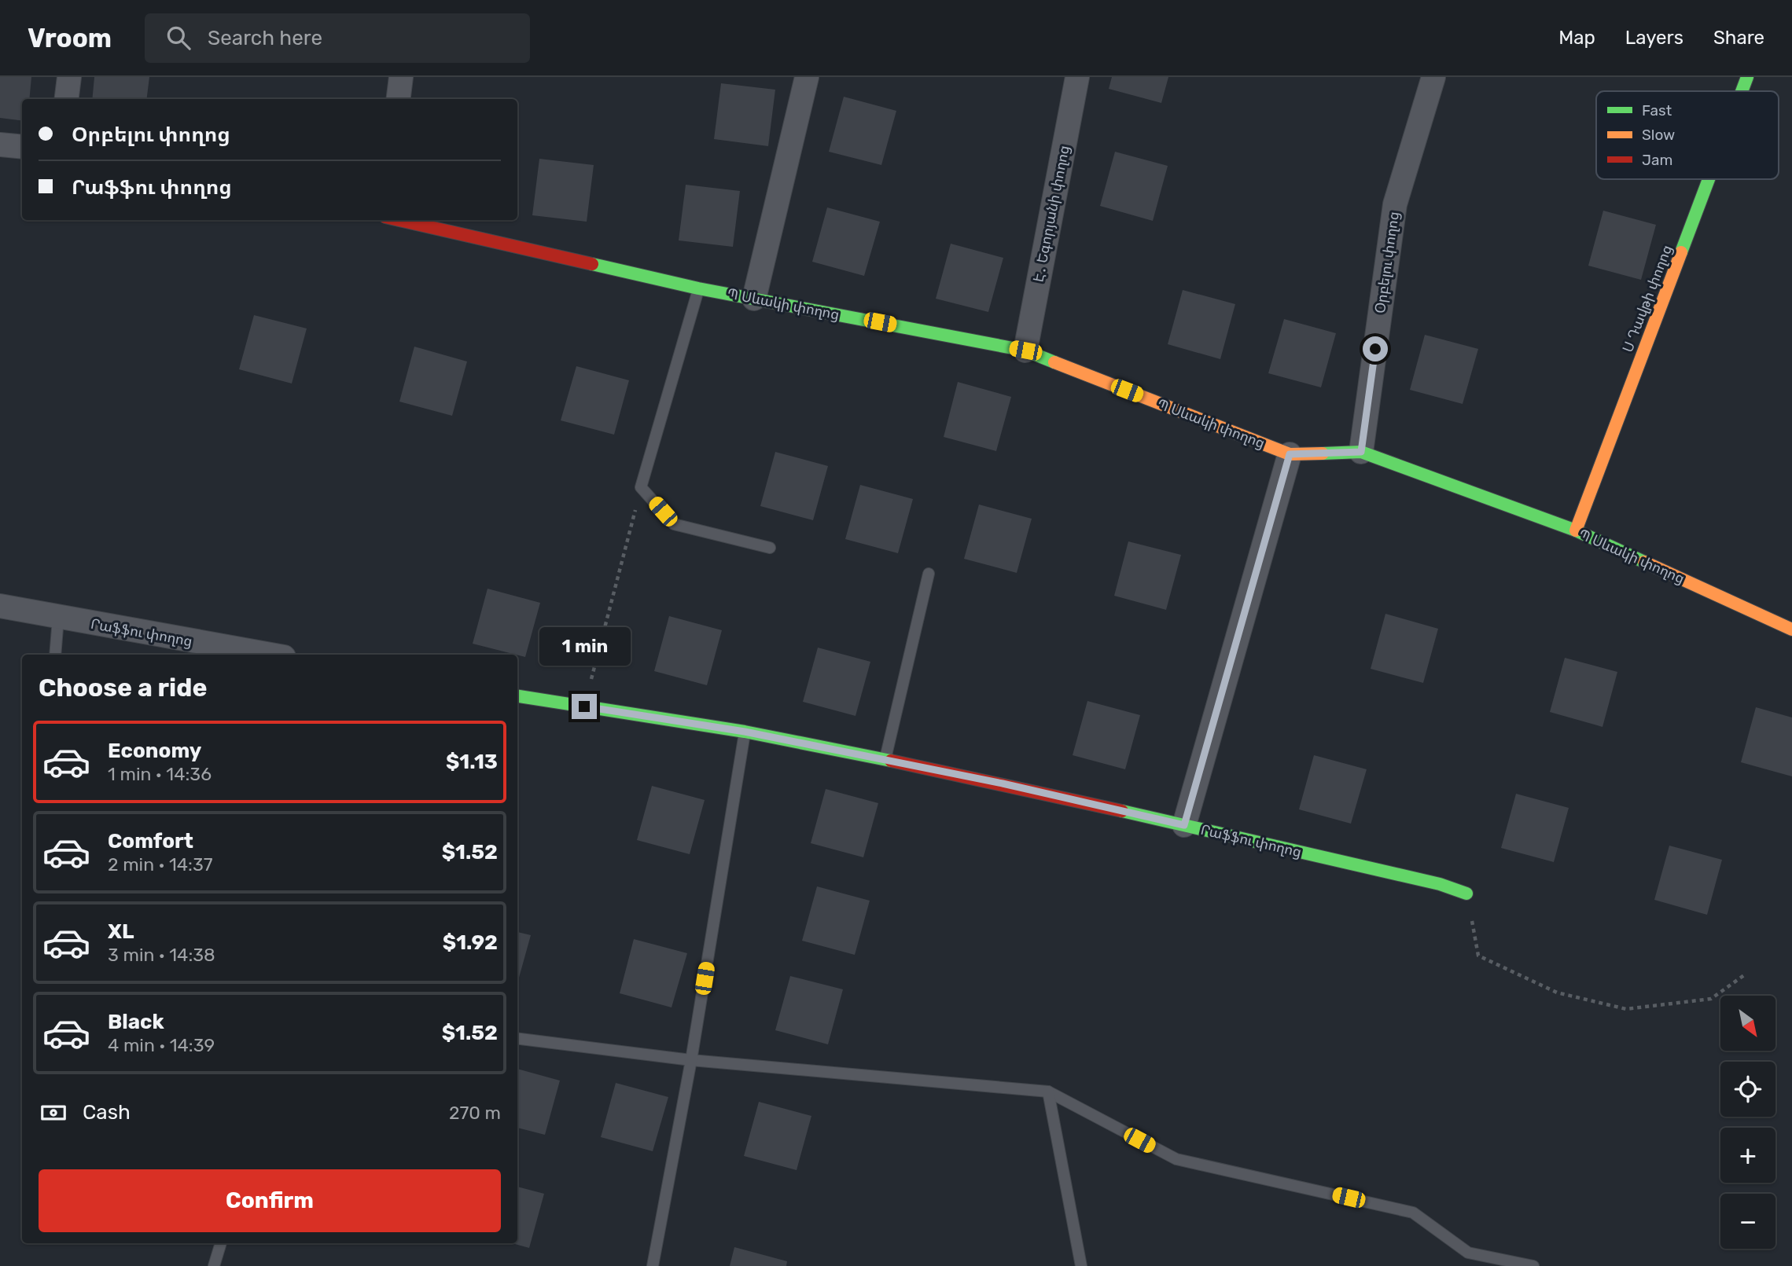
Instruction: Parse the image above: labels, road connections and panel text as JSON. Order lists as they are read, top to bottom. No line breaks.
{"streets":{"street":["Է․ Եգորյանի փողոց","Օրբելու փողոց","Ս Դավթի փողոց","Պ Սևակի փողոց","Րաֆֆու փողոց"]},"crossings":[["Է․ Եգորյանի փողոց","Պ Սևակի փողոց"],["Օրբելու փողոց","Պ Սևակի փողոց"],["Ս Դավթի փողոց","Պ Սևակի փողոց"]],"legend":["Fast","Slow","Jam"],"north":"bottom right","page":{"header":"Vroom","search":"Search here","nav":["Map","Layers","Share"],"banner":["Օրբելու փողոց","Րաֆֆու փողոց"],"bubble":"1 min","heading":"Choose a ride","list":[{"name":"Economy","note":"1 min · 14:36","value":"$1.13"},{"name":"Comfort","note":"2 min · 14:37","value":"$1.52"},{"name":"XL","note":"3 min · 14:38","value":"$1.92"},{"name":"Black","note":"4 min · 14:39","value":"$1.52"}],"map_buttons":["+","−"],"pay":["Cash","270 m"],"buttons":"Confirm"}}
